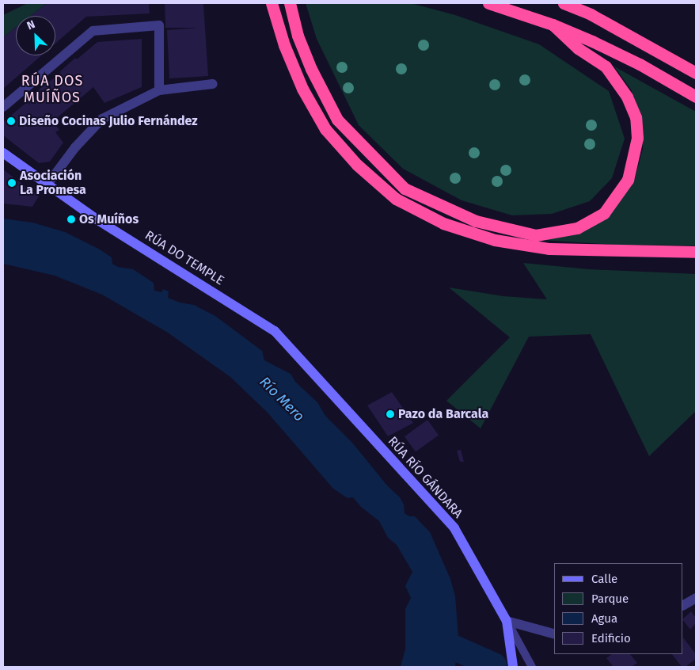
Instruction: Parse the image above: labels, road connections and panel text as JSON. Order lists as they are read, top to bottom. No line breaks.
{"streets":{"main road":["RÚA DO TEMPLE","RÚA RÍO GÁNDARA"]},"crossings":[["RÚA DO TEMPLE","RÚA RÍO GÁNDARA"]],"districts":["RÚA DOS MUÍÑOS"],"water":["Río Mero"],"places":["Diseño Cocinas Julio Fernández","Asociación La Promesa","Os Muíños","Pazo da Barcala"],"legend":["Calle","Parque","Agua","Edificio"],"north":"top left"}
